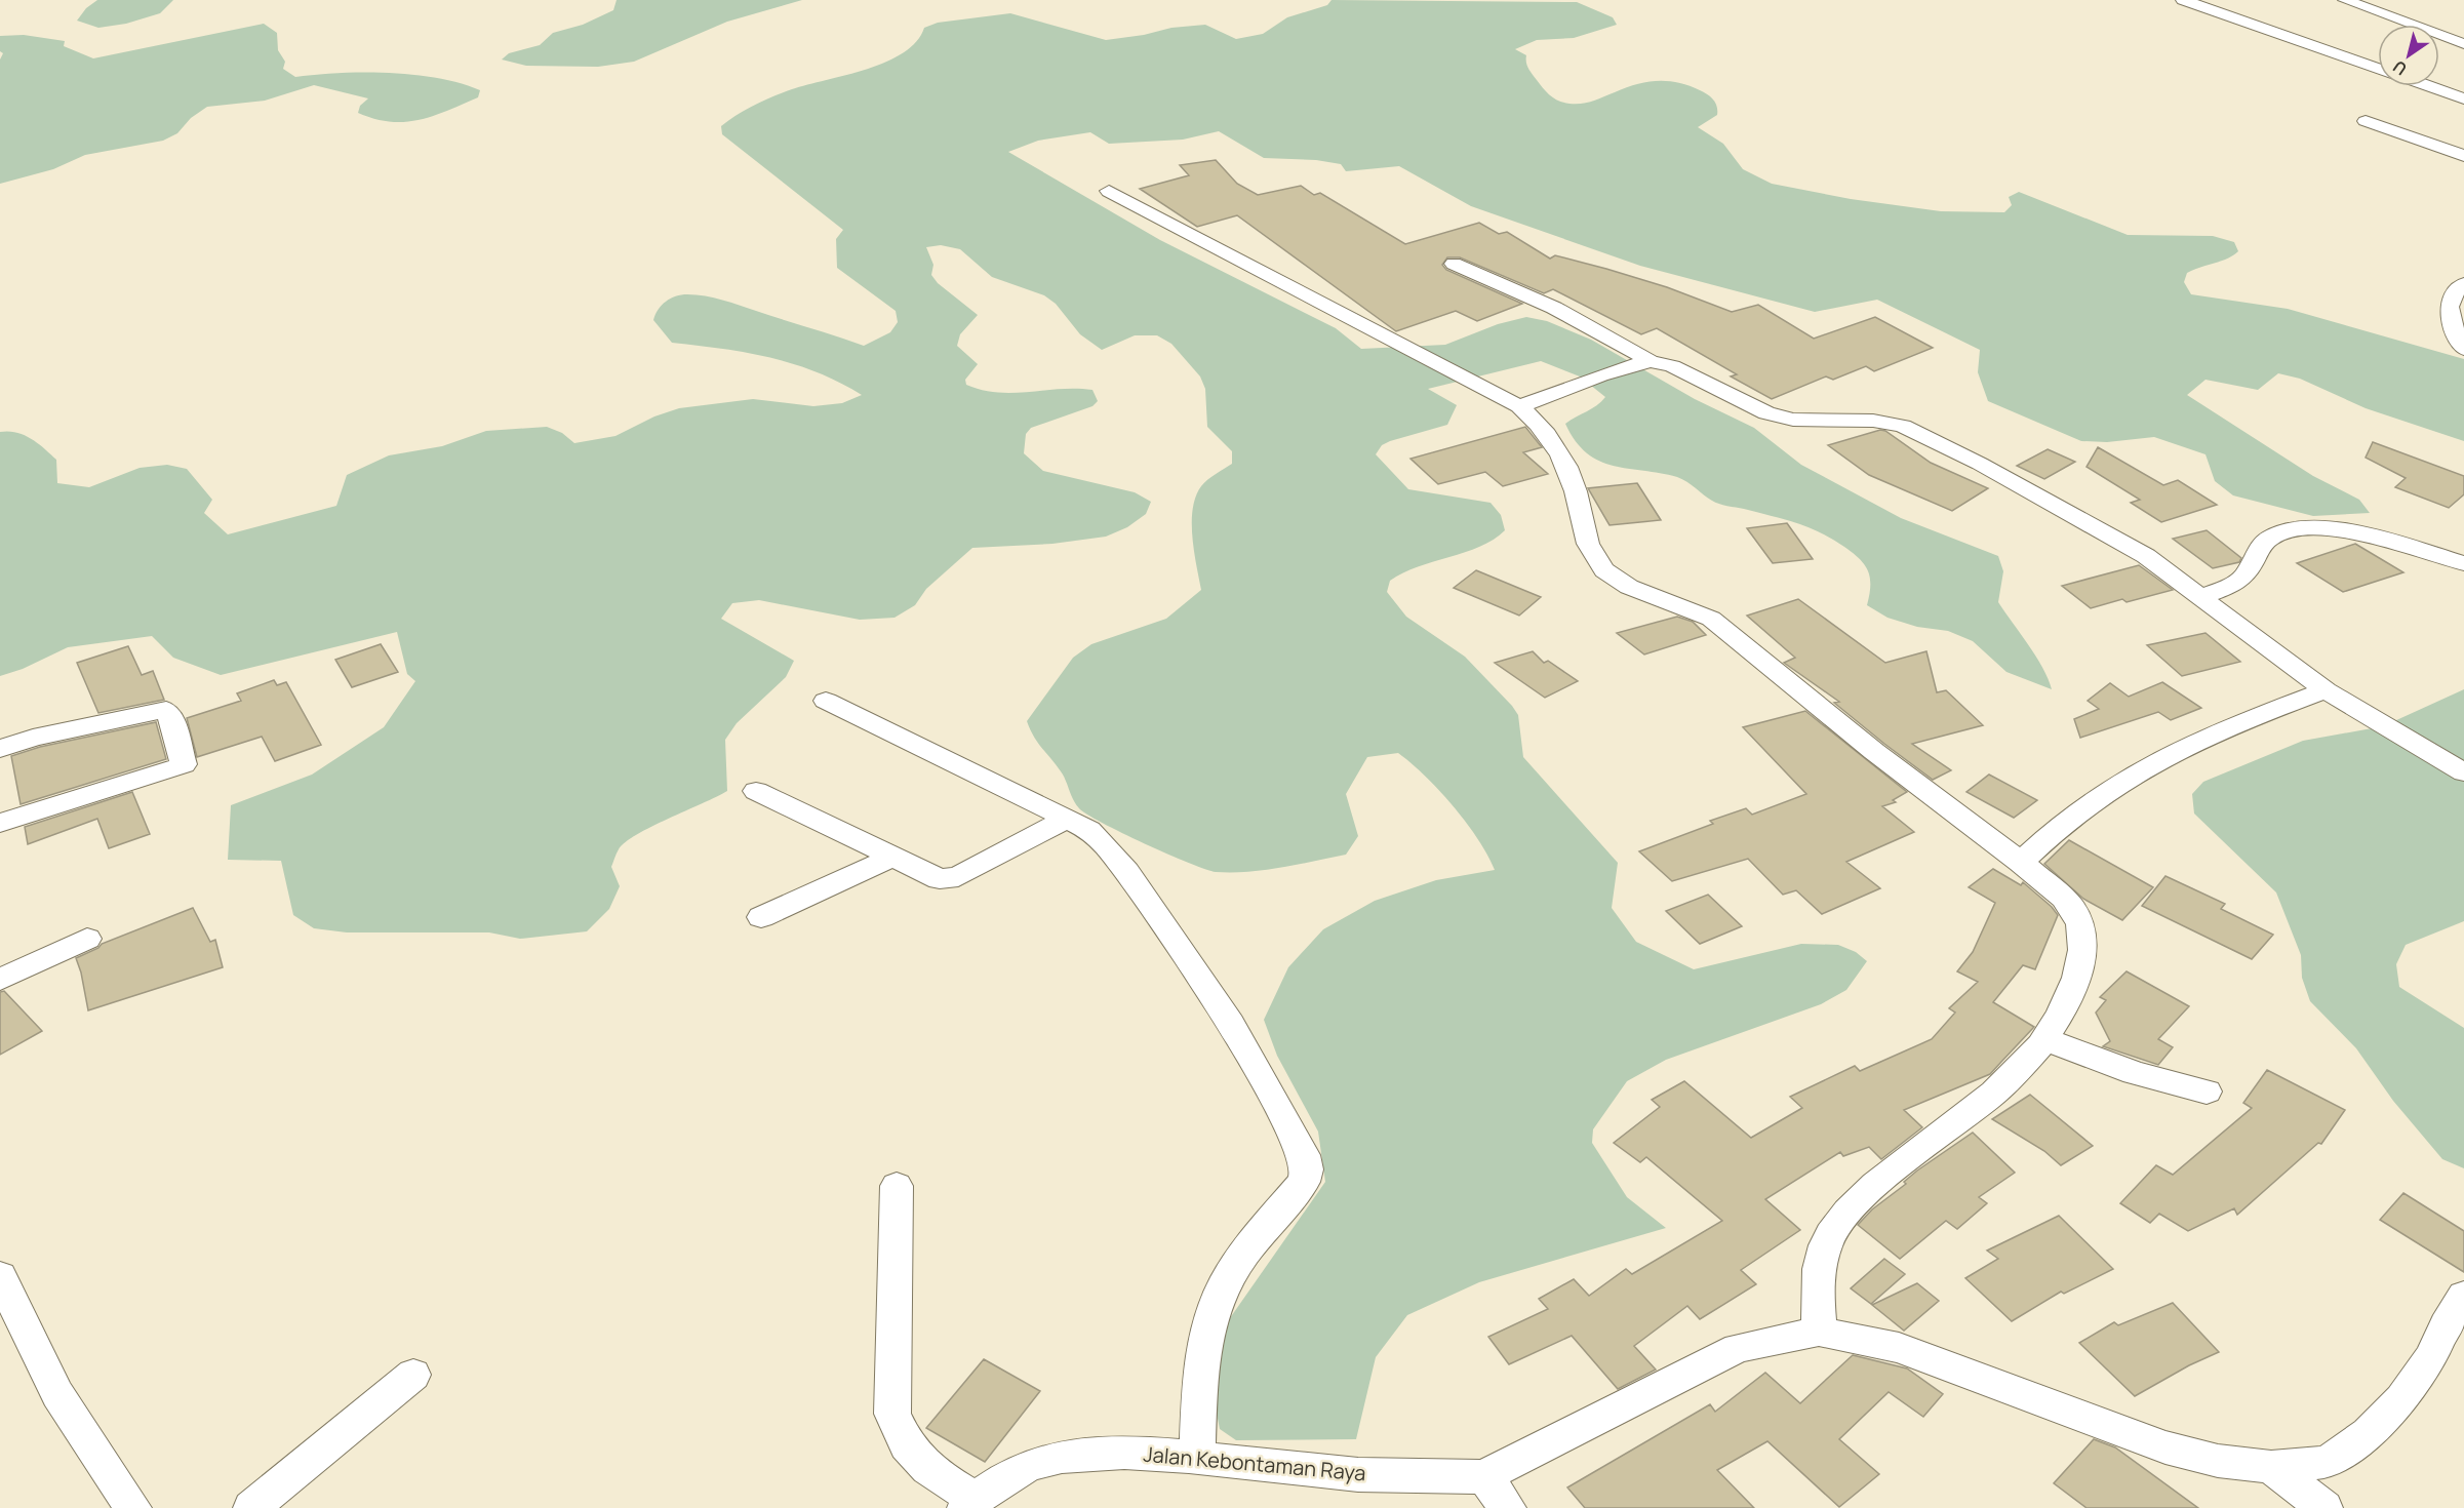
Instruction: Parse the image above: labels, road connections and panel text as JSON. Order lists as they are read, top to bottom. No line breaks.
{"streets":{"street":["Jalan Kebontaman Raya"]},"north":"bottom left"}
